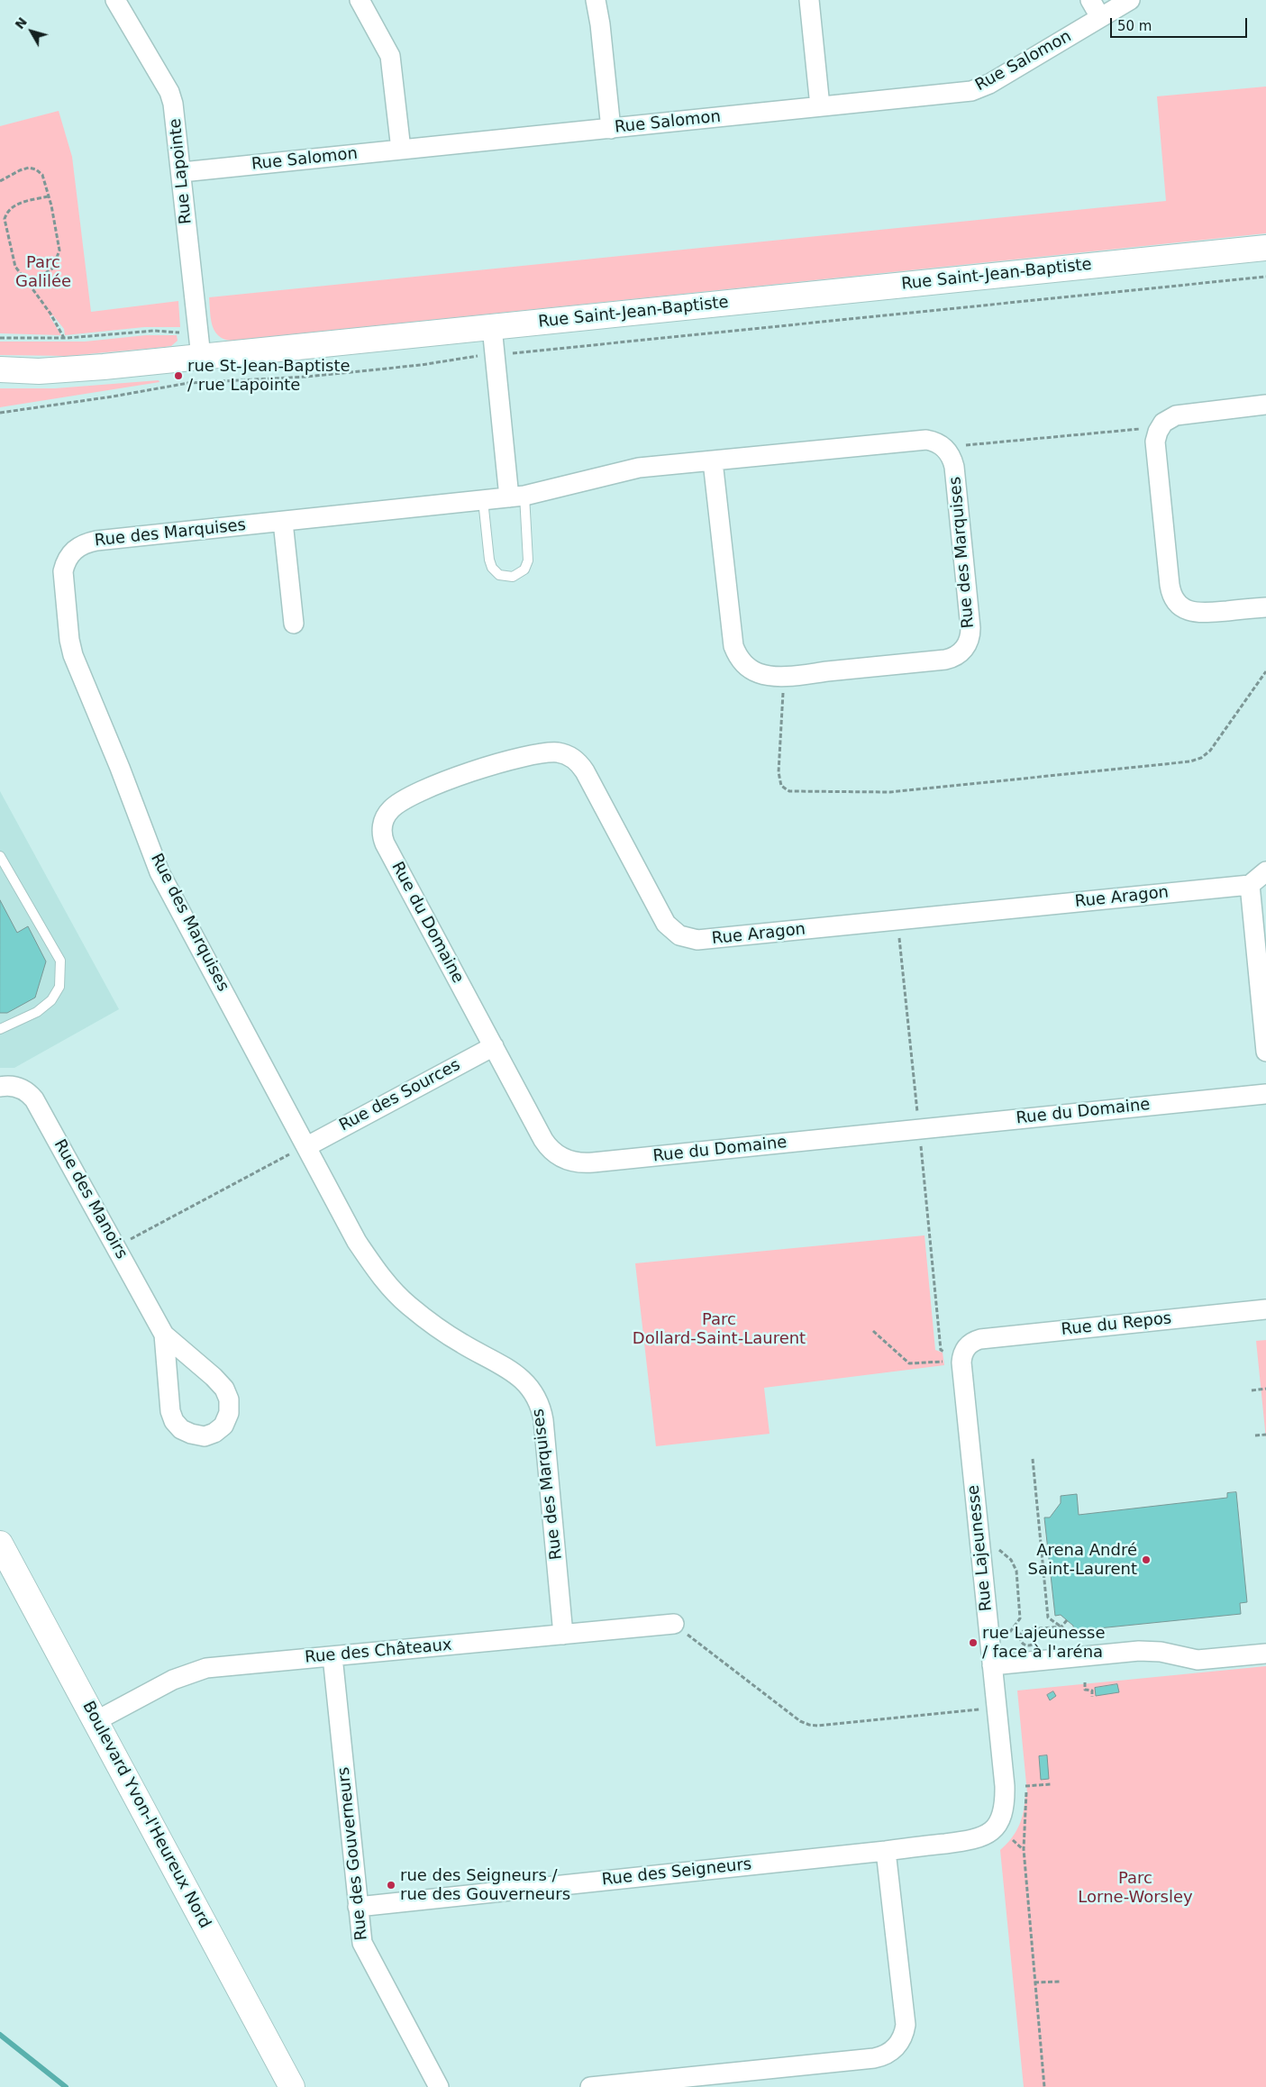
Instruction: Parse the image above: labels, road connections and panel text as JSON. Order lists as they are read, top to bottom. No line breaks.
{"streets":{"street":["Rue Salomon","Rue Lapointe","Rue Saint-Jean-Baptiste","Rue des Marquises","Rue Aragon","Rue du Domaine","Rue des Sources","Rue des Manoirs","Rue du Repos","Rue Lajeunesse","Rue des Châteaux","Boulevard Yvon-l'Heureux Nord","Rue des Gouverneurs","Rue des Seigneurs"]},"crossings":[["Rue Salomon","Rue Lapointe"],["Rue Lapointe","Rue Saint-Jean-Baptiste"],["Rue des Marquises","Rue des Sources"],["Rue des Marquises","Rue des Châteaux"],["Rue Aragon","Rue du Domaine"],["Rue du Domaine","Rue des Sources"],["Rue du Repos","Rue Lajeunesse"],["Rue Lajeunesse","Rue des Seigneurs"],["Rue des Châteaux","Boulevard Yvon-l'Heureux Nord"],["Rue des Châteaux","Rue des Gouverneurs"],["Rue des Gouverneurs","Rue des Seigneurs"]],"parks":["Parc Galilée","Parc Dollard-Saint-Laurent","Parc Lorne-Worsley"],"places":["rue St-Jean-Baptiste / rue Lapointe","Arena André Saint-Laurent","rue Lajeunesse / face à l'aréna","rue des Seigneurs / rue des Gouverneurs"],"scale_bar":"50 m","north":"top left"}
